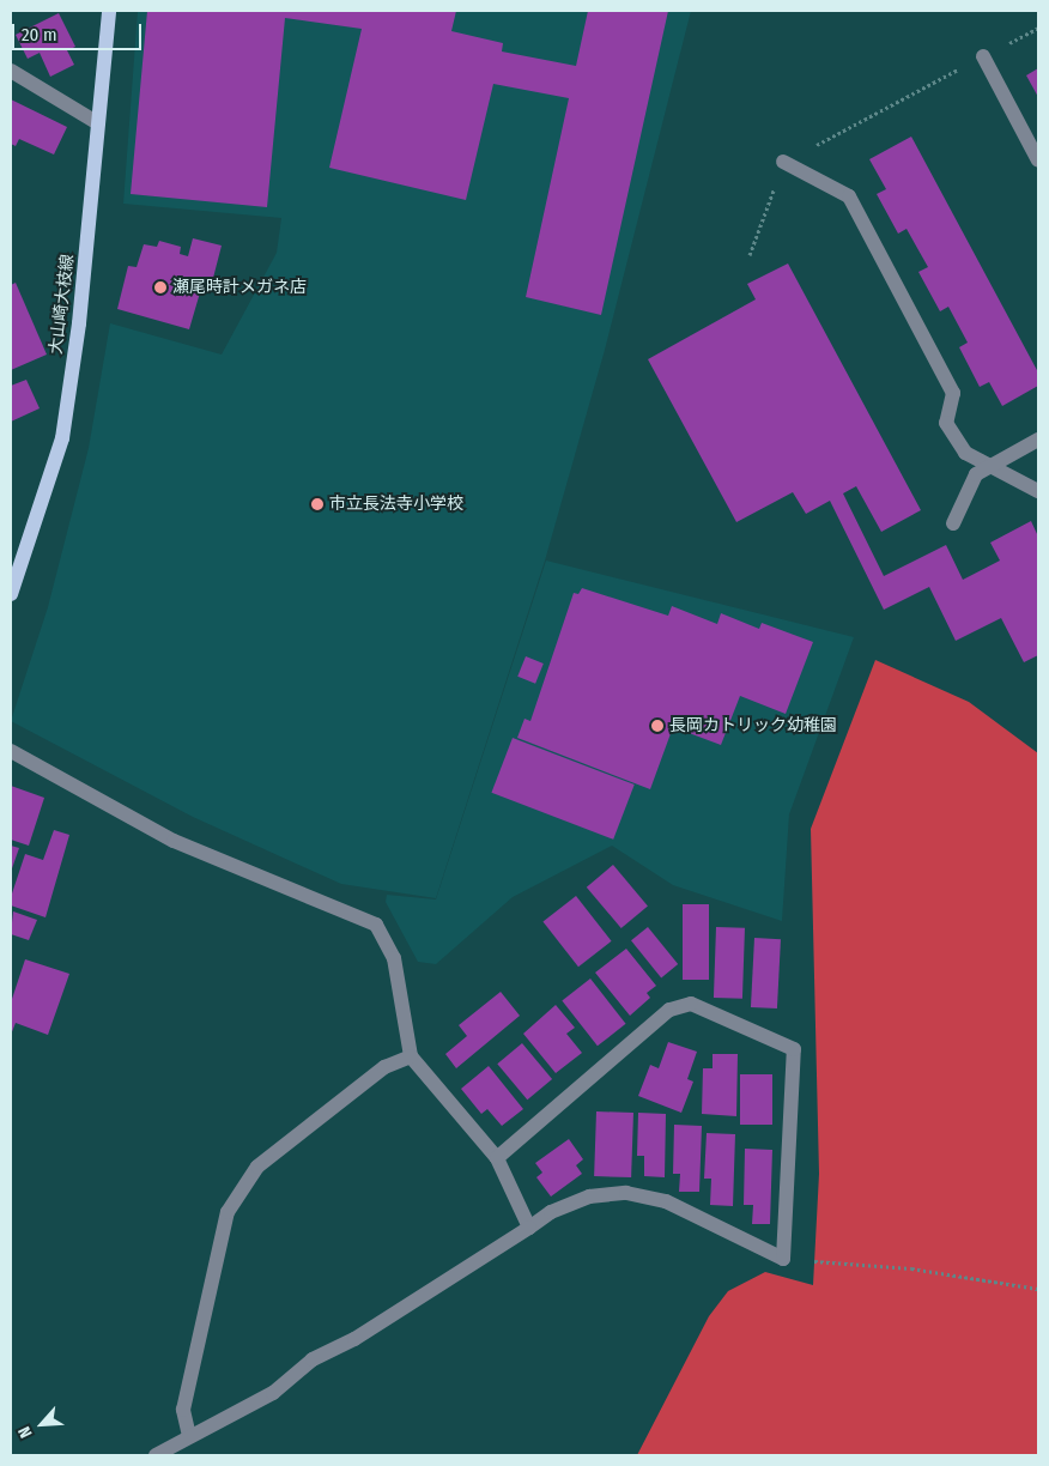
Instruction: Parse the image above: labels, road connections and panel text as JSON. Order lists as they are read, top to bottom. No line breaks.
{"streets":{"main road":["大山崎大枝線"]},"places":["瀬尾時計メガネ店","市立長法寺小学校","長岡カトリック幼稚園"],"scale_bar":"20 m","north":"bottom left"}
